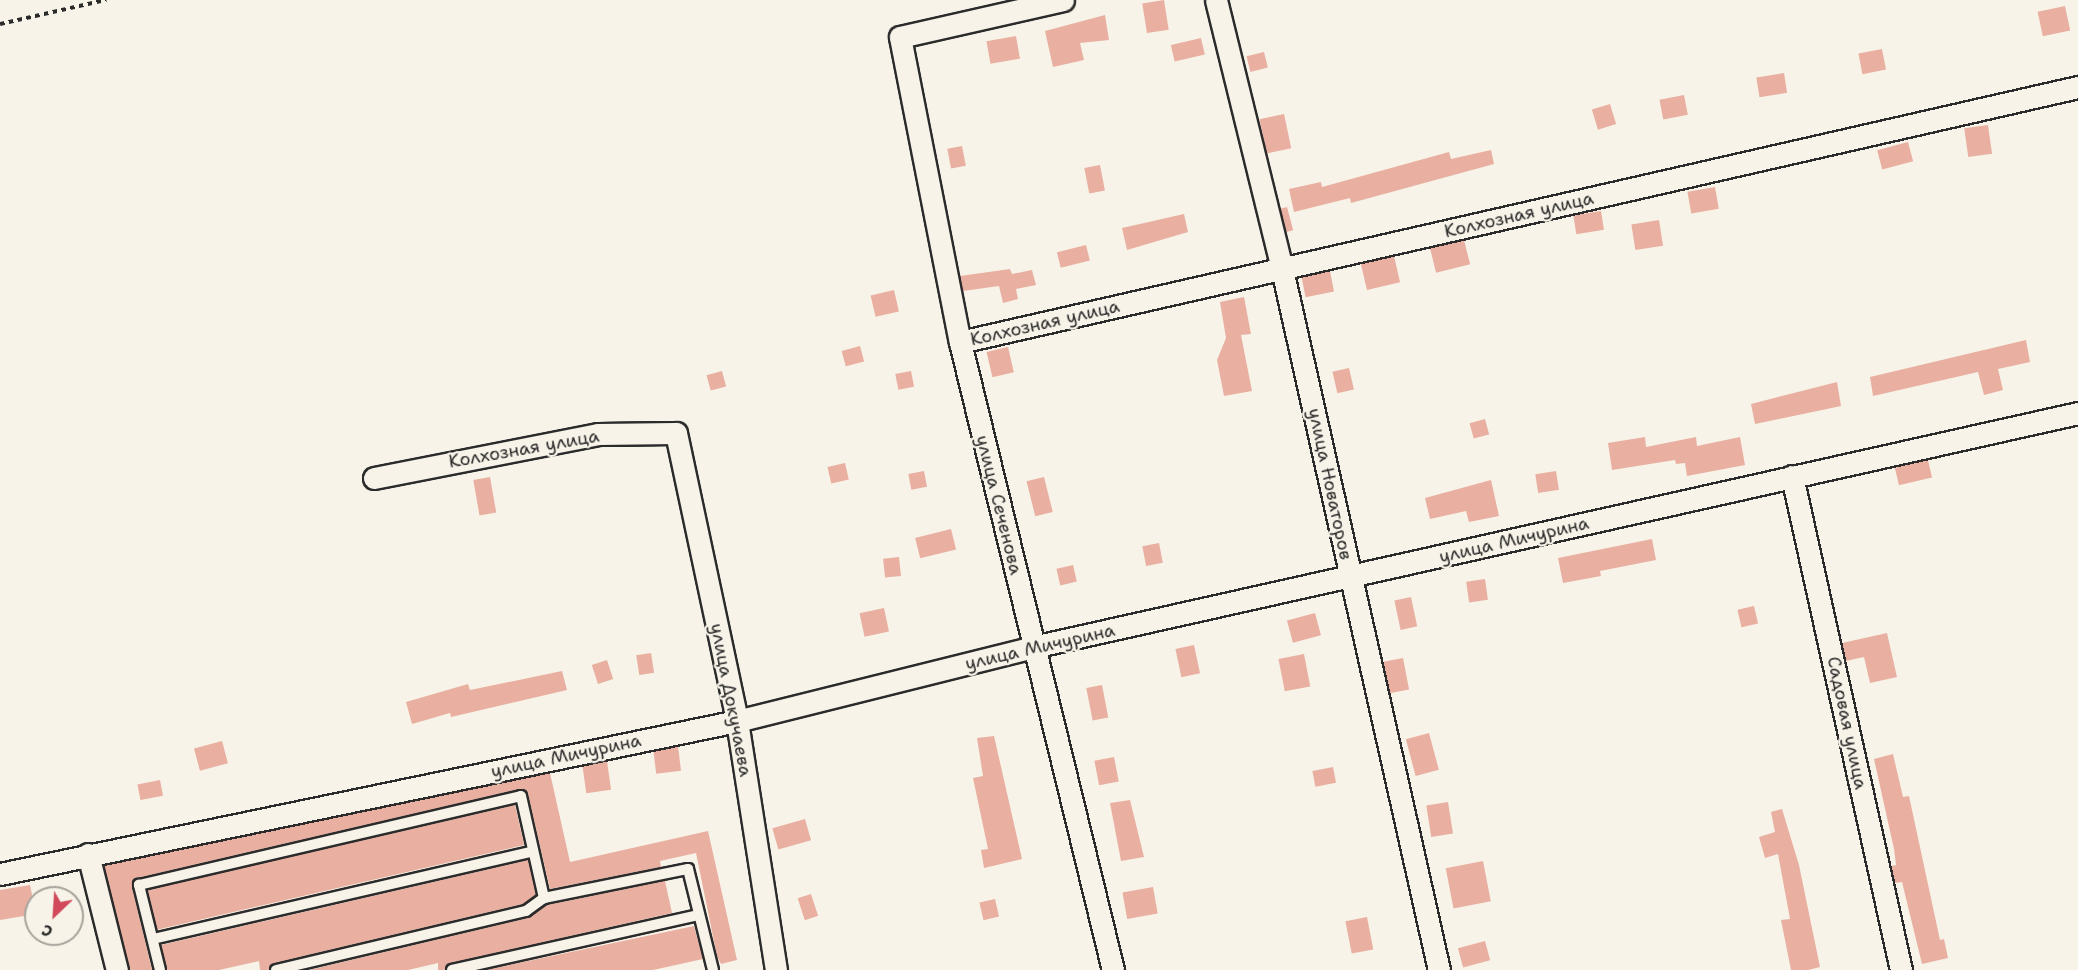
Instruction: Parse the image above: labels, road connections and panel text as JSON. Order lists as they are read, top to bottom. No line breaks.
{"streets":{"street":["Колхозная улица","улица Новаторов","улица Сеченова","улица Мичурина","улица Докучаева","Садовая улица"]},"crossings":[["Колхозная улица","улица Новаторов"],["Колхозная улица","улица Сеченова"],["Колхозная улица","улица Докучаева"],["улица Новаторов","улица Мичурина"],["улица Сеченова","улица Мичурина"],["улица Мичурина","улица Докучаева"],["улица Мичурина","Садовая улица"]],"north":"bottom left"}
